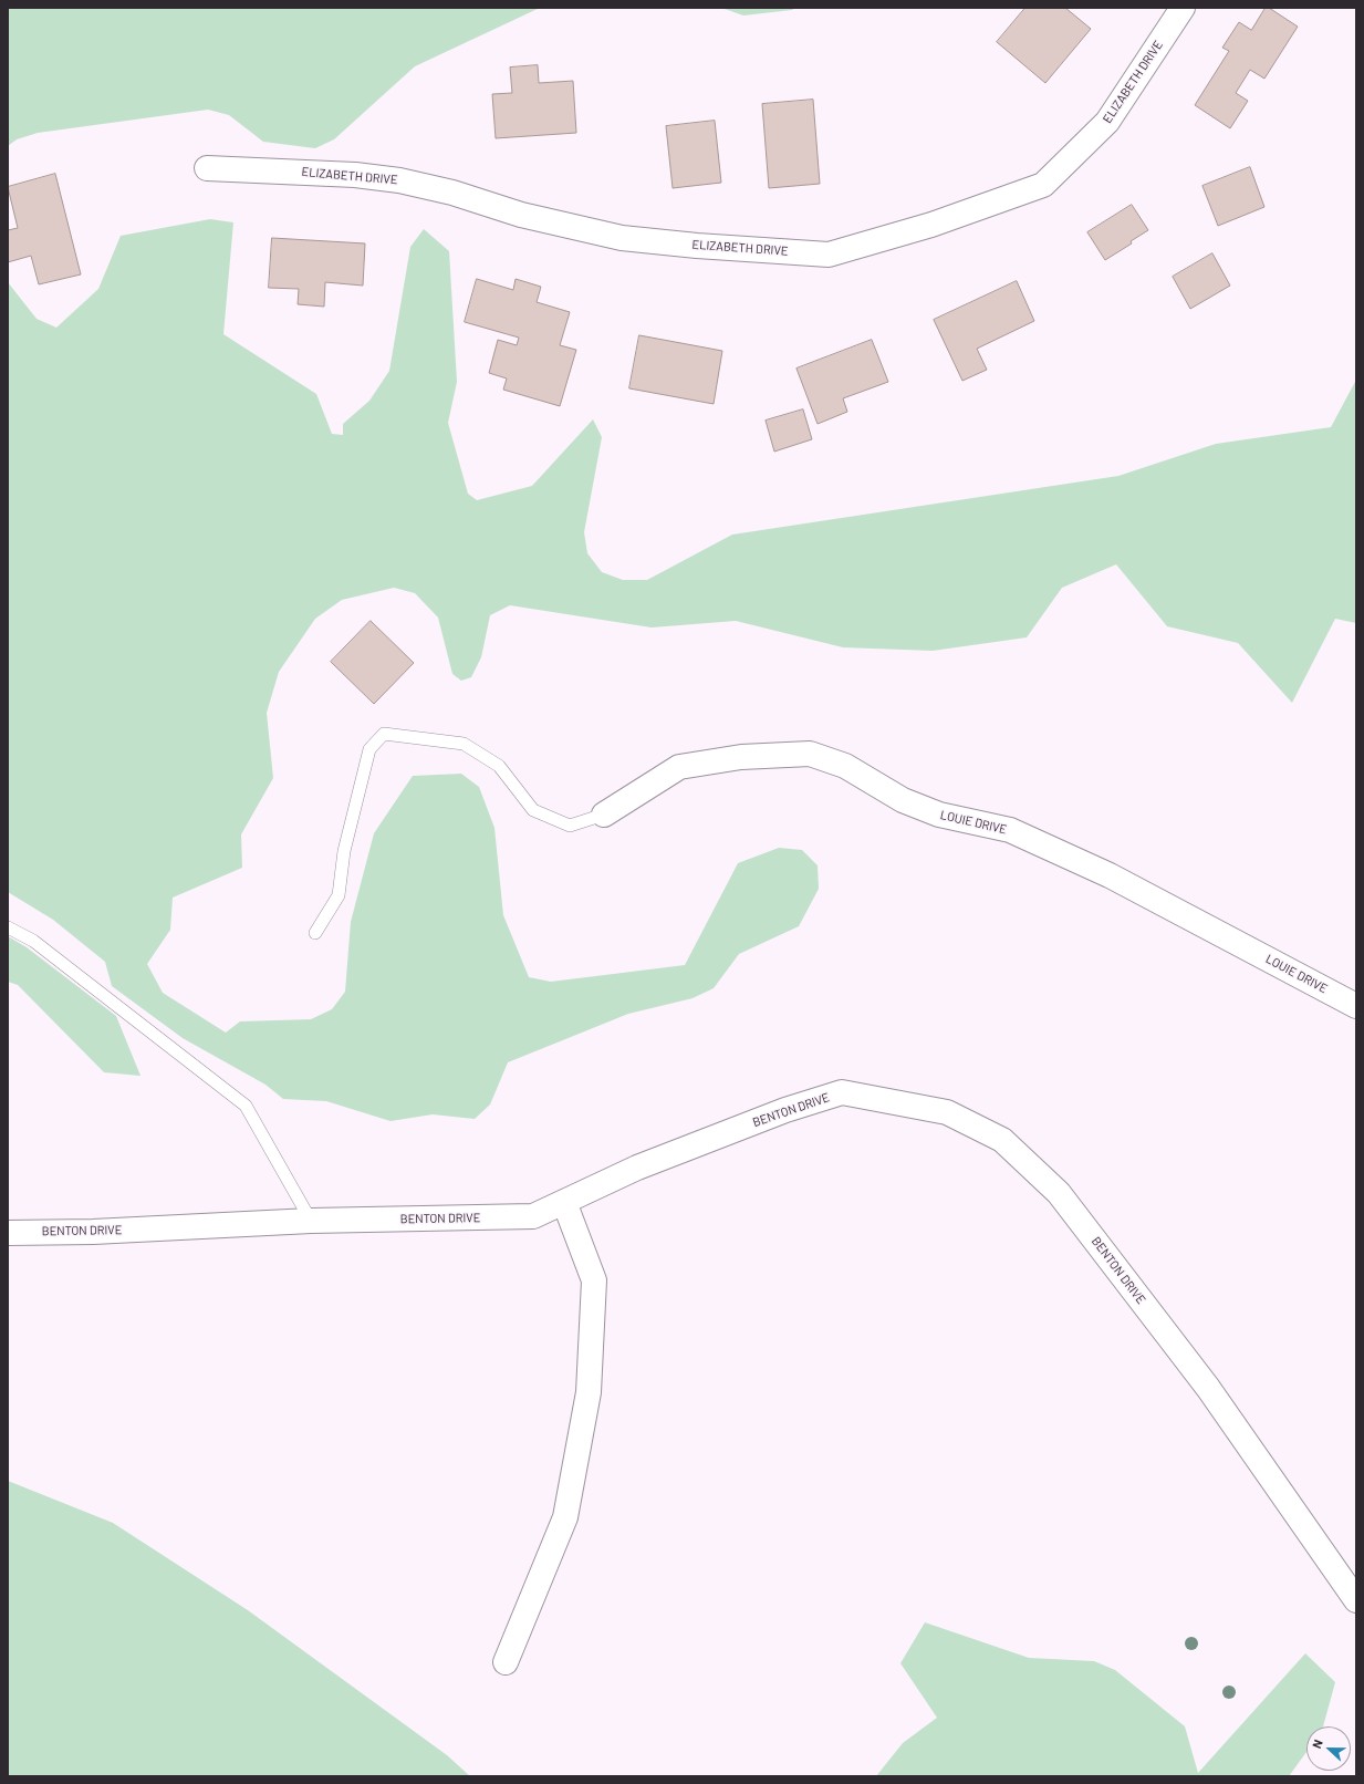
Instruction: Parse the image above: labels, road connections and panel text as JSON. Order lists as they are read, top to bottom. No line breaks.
{"streets":{"street":["ELIZABETH DRIVE","LOUIE DRIVE","BENTON DRIVE"]},"north":"left"}
